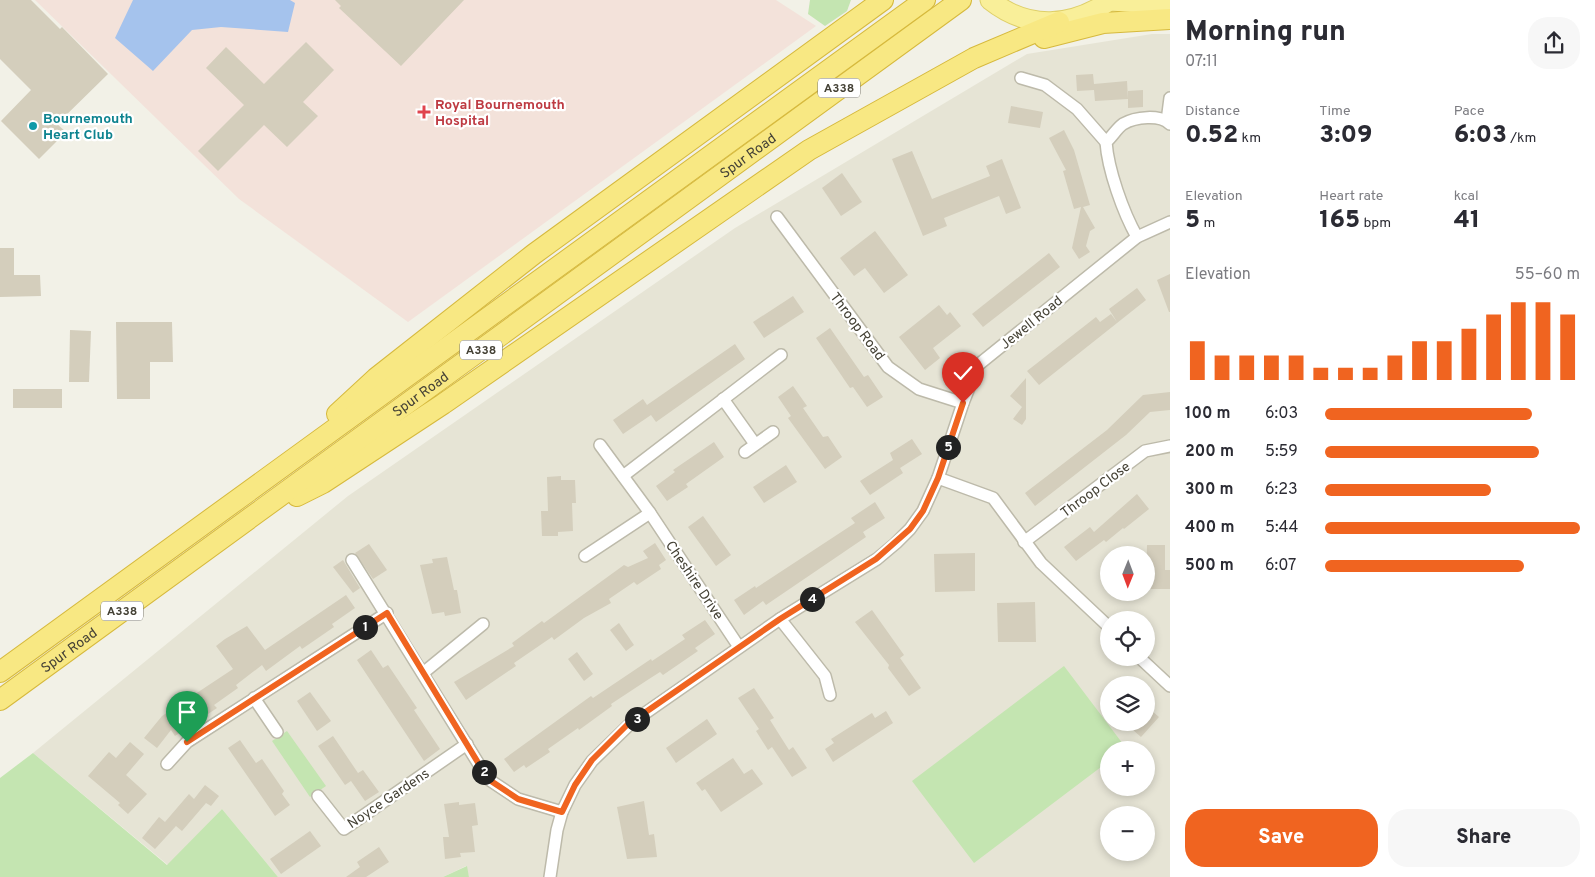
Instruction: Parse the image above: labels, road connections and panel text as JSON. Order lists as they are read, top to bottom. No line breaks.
{"streets":{"highway":["A338","Spur Road"],"street":["Jewell Road","Throop Road","Throop Close","Cheshire Drive","Noyce Gardens"]},"crossings":[["Jewell Road","Throop Road"],["Jewell Road","Cheshire Drive"]],"places":{"health":["Royal Bournemouth Hospital"],"other":["Bournemouth Heart Club"]},"north":"bottom","page":{"heading":["Morning run","07:11"],"stats":[["Distance","0.52 km"],["Time","3:09"],["Pace","6:03 /km"],["Elevation","5 m"],["Heart rate","165 bpm"],["kcal","41"]],"chart":["Elevation","55–60 m"],"list":[{"name":"100 m","note":"6:03"},{"name":"200 m","note":"5:59"},{"name":"300 m","note":"6:23"},{"name":"400 m","note":"5:44"},{"name":"500 m","note":"6:07"}],"pins":["5","4","1","3","2"],"map_buttons":["+","−"],"buttons":["Save","Share"]}}
